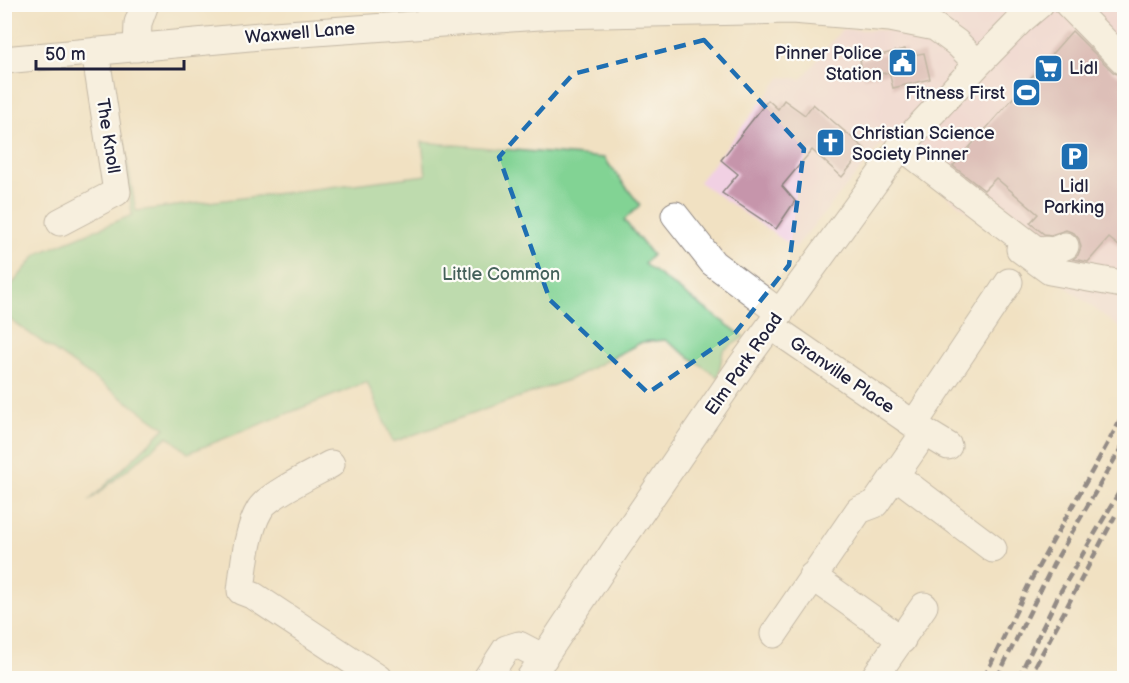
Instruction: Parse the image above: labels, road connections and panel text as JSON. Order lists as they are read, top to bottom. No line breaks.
{"streets":{"street":["Waxwell Lane","The Knoll","Elm Park Road","Granville Place"]},"crossings":[["Waxwell Lane","The Knoll"],["Waxwell Lane","Elm Park Road"],["Elm Park Road","Granville Place"]],"parks":["Little Common"],"places":{"public building":["Pinner Police Station"],"supermarket":["Lidl"],"sports":["Fitness First"],"church":["Christian Science Society Pinner"],"parking":["Lidl Parking"]},"scale_bar":"50 m"}
